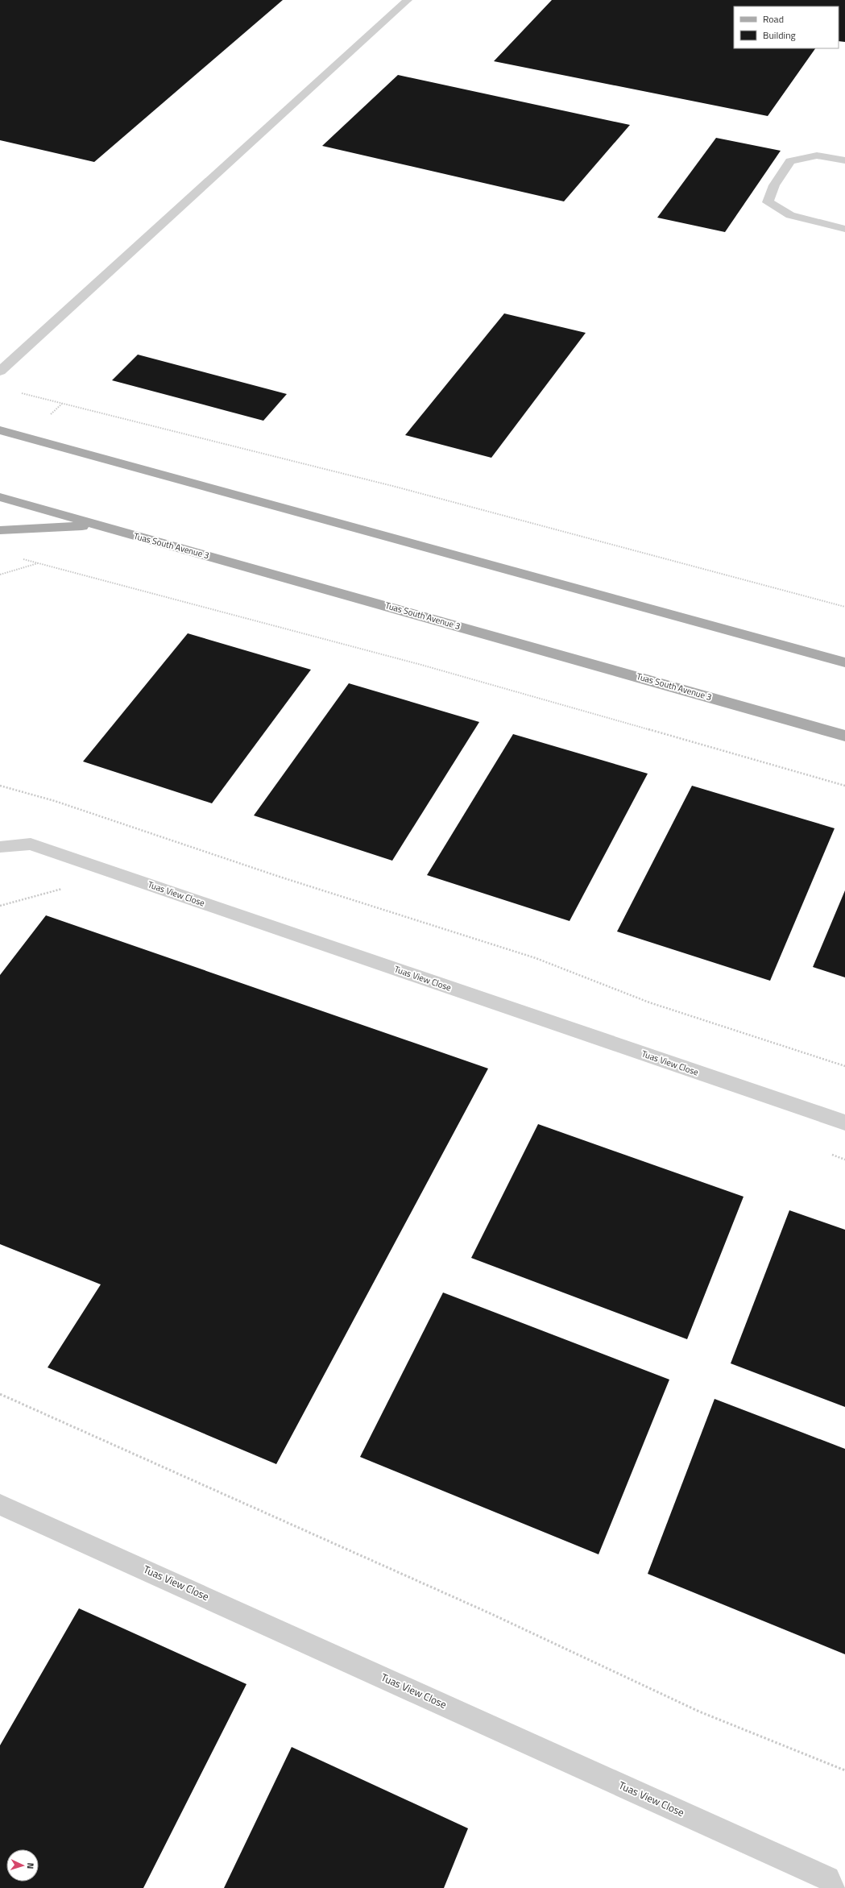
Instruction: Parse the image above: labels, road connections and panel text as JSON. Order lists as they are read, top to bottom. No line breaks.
{"streets":{"main road":["Tuas South Avenue 3"],"street":["Tuas View Close"]},"legend":["Road","Building"],"north":"right"}
